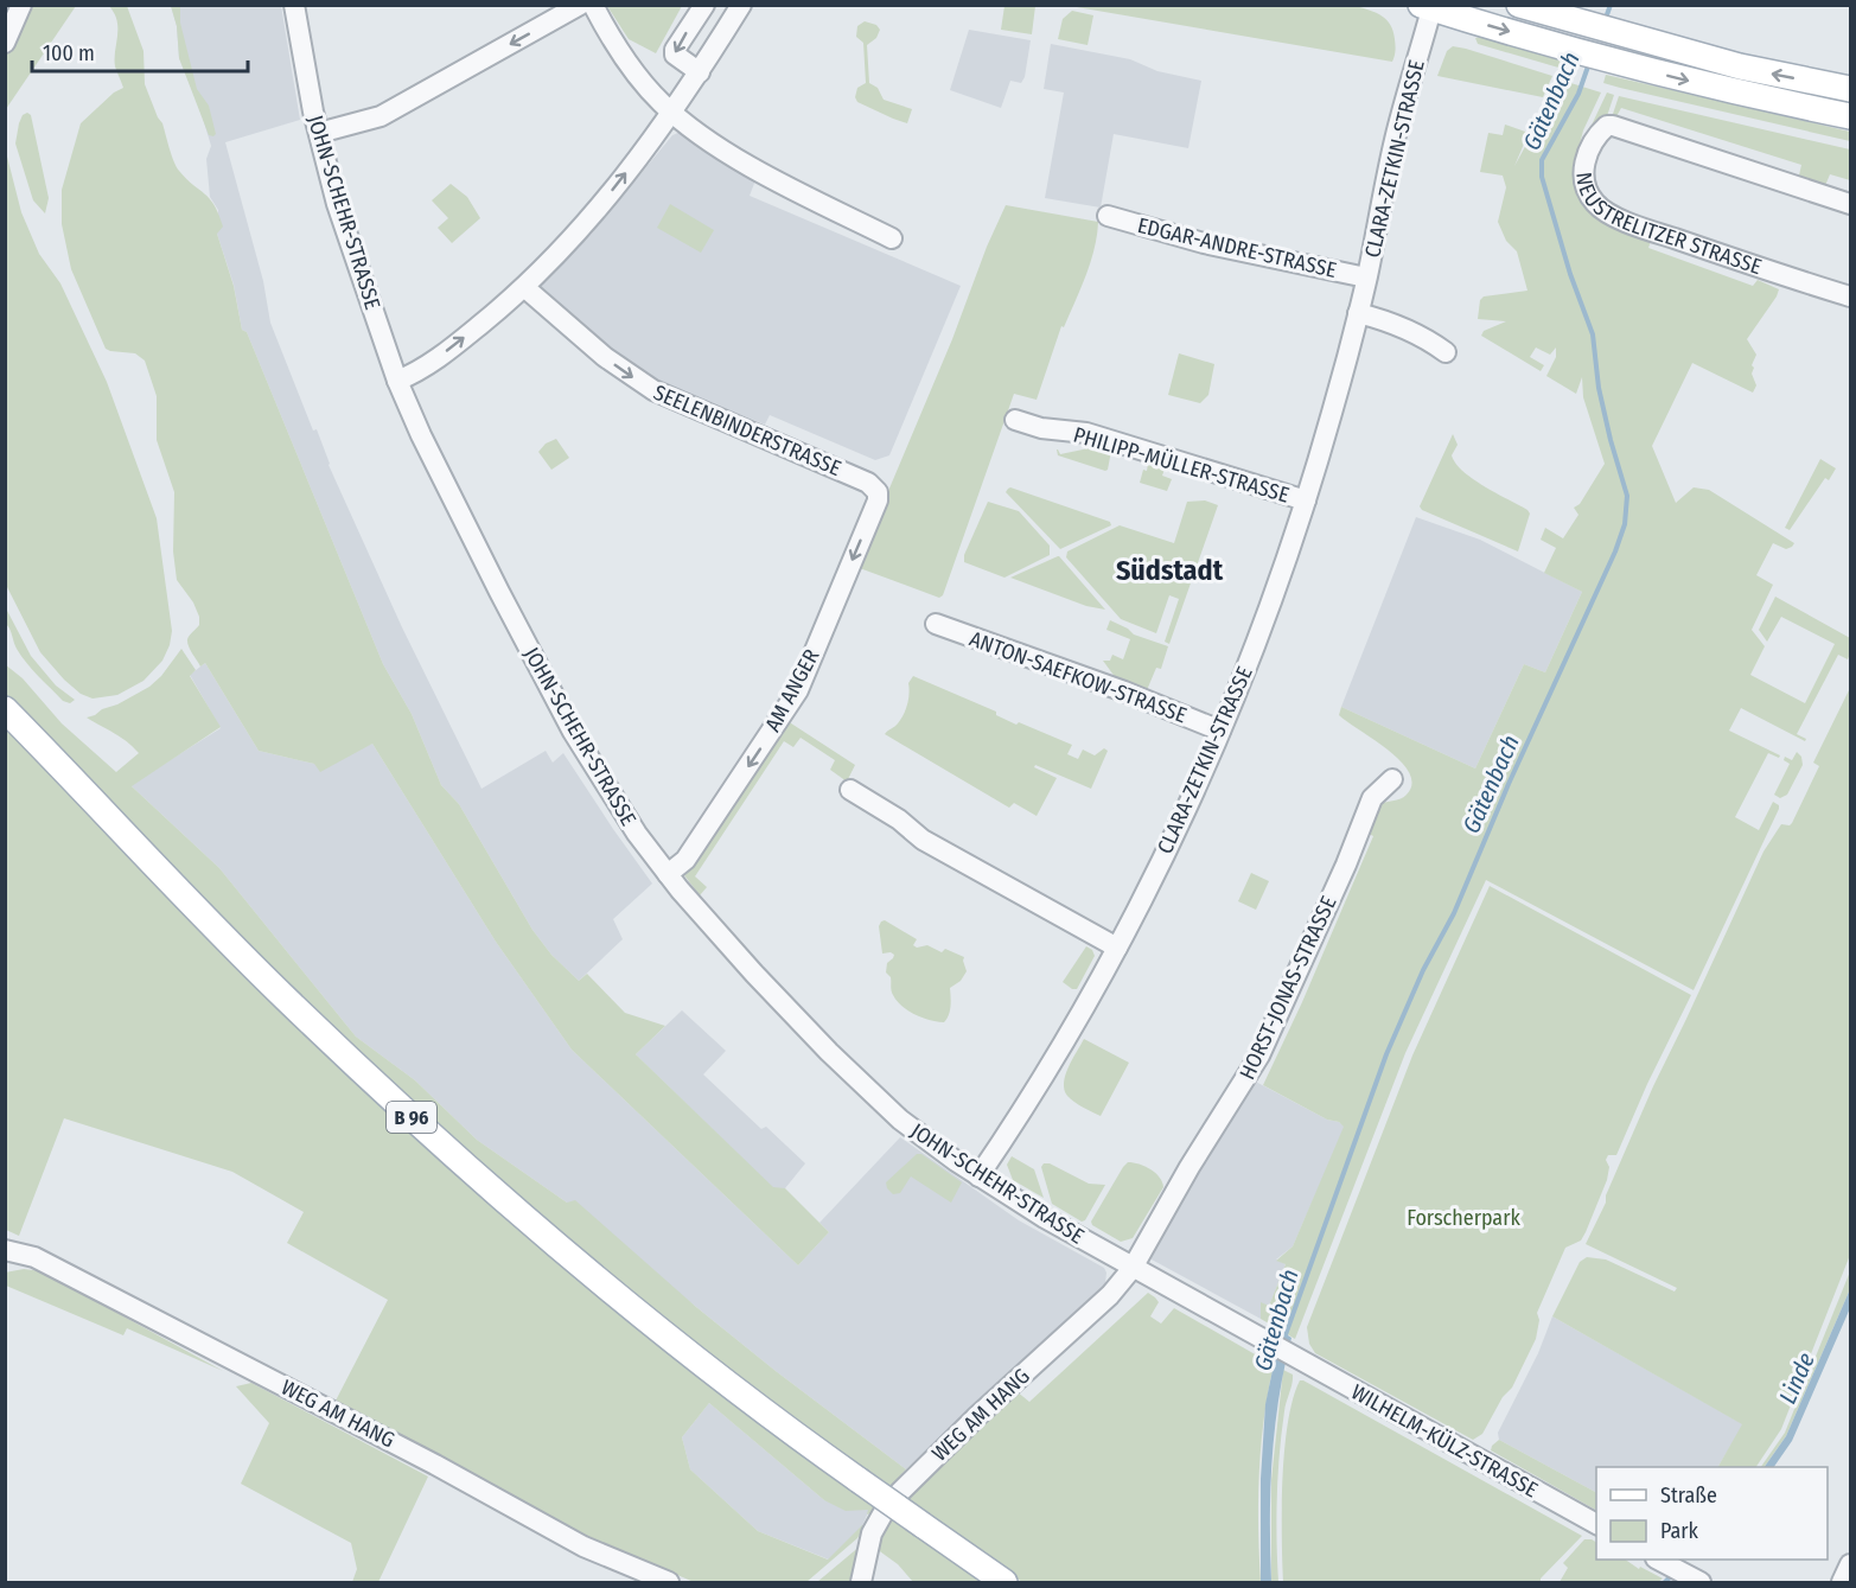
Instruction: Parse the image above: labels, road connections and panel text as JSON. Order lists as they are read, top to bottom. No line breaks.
{"streets":{"main road":["B 96"],"street":["CLARA-ZETKIN-STRASSE","JOHN-SCHEHR-STRASSE","NEUSTRELITZER STRASSE","EDGAR-ANDRE-STRASSE","SEELENBINDERSTRASSE","PHILIPP-MÜLLER-STRASSE","ANTON-SAEFKOW-STRASSE","AM ANGER","HORST-JONAS-STRASSE","WEG AM HANG","WILHELM-KÜLZ-STRASSE"]},"crossings":[["CLARA-ZETKIN-STRASSE","JOHN-SCHEHR-STRASSE"],["CLARA-ZETKIN-STRASSE","EDGAR-ANDRE-STRASSE"],["CLARA-ZETKIN-STRASSE","PHILIPP-MÜLLER-STRASSE"],["CLARA-ZETKIN-STRASSE","ANTON-SAEFKOW-STRASSE"],["JOHN-SCHEHR-STRASSE","AM ANGER"],["JOHN-SCHEHR-STRASSE","HORST-JONAS-STRASSE"],["JOHN-SCHEHR-STRASSE","WEG AM HANG"],["JOHN-SCHEHR-STRASSE","WILHELM-KÜLZ-STRASSE"],["SEELENBINDERSTRASSE","AM ANGER"],["HORST-JONAS-STRASSE","WEG AM HANG"]],"one_way":["SEELENBINDERSTRASSE","AM ANGER"],"districts":["Südstadt"],"water":["Gätenbach","Linde"],"parks":["Forscherpark"],"legend":["Straße","Park"],"scale_bar":"100 m"}
